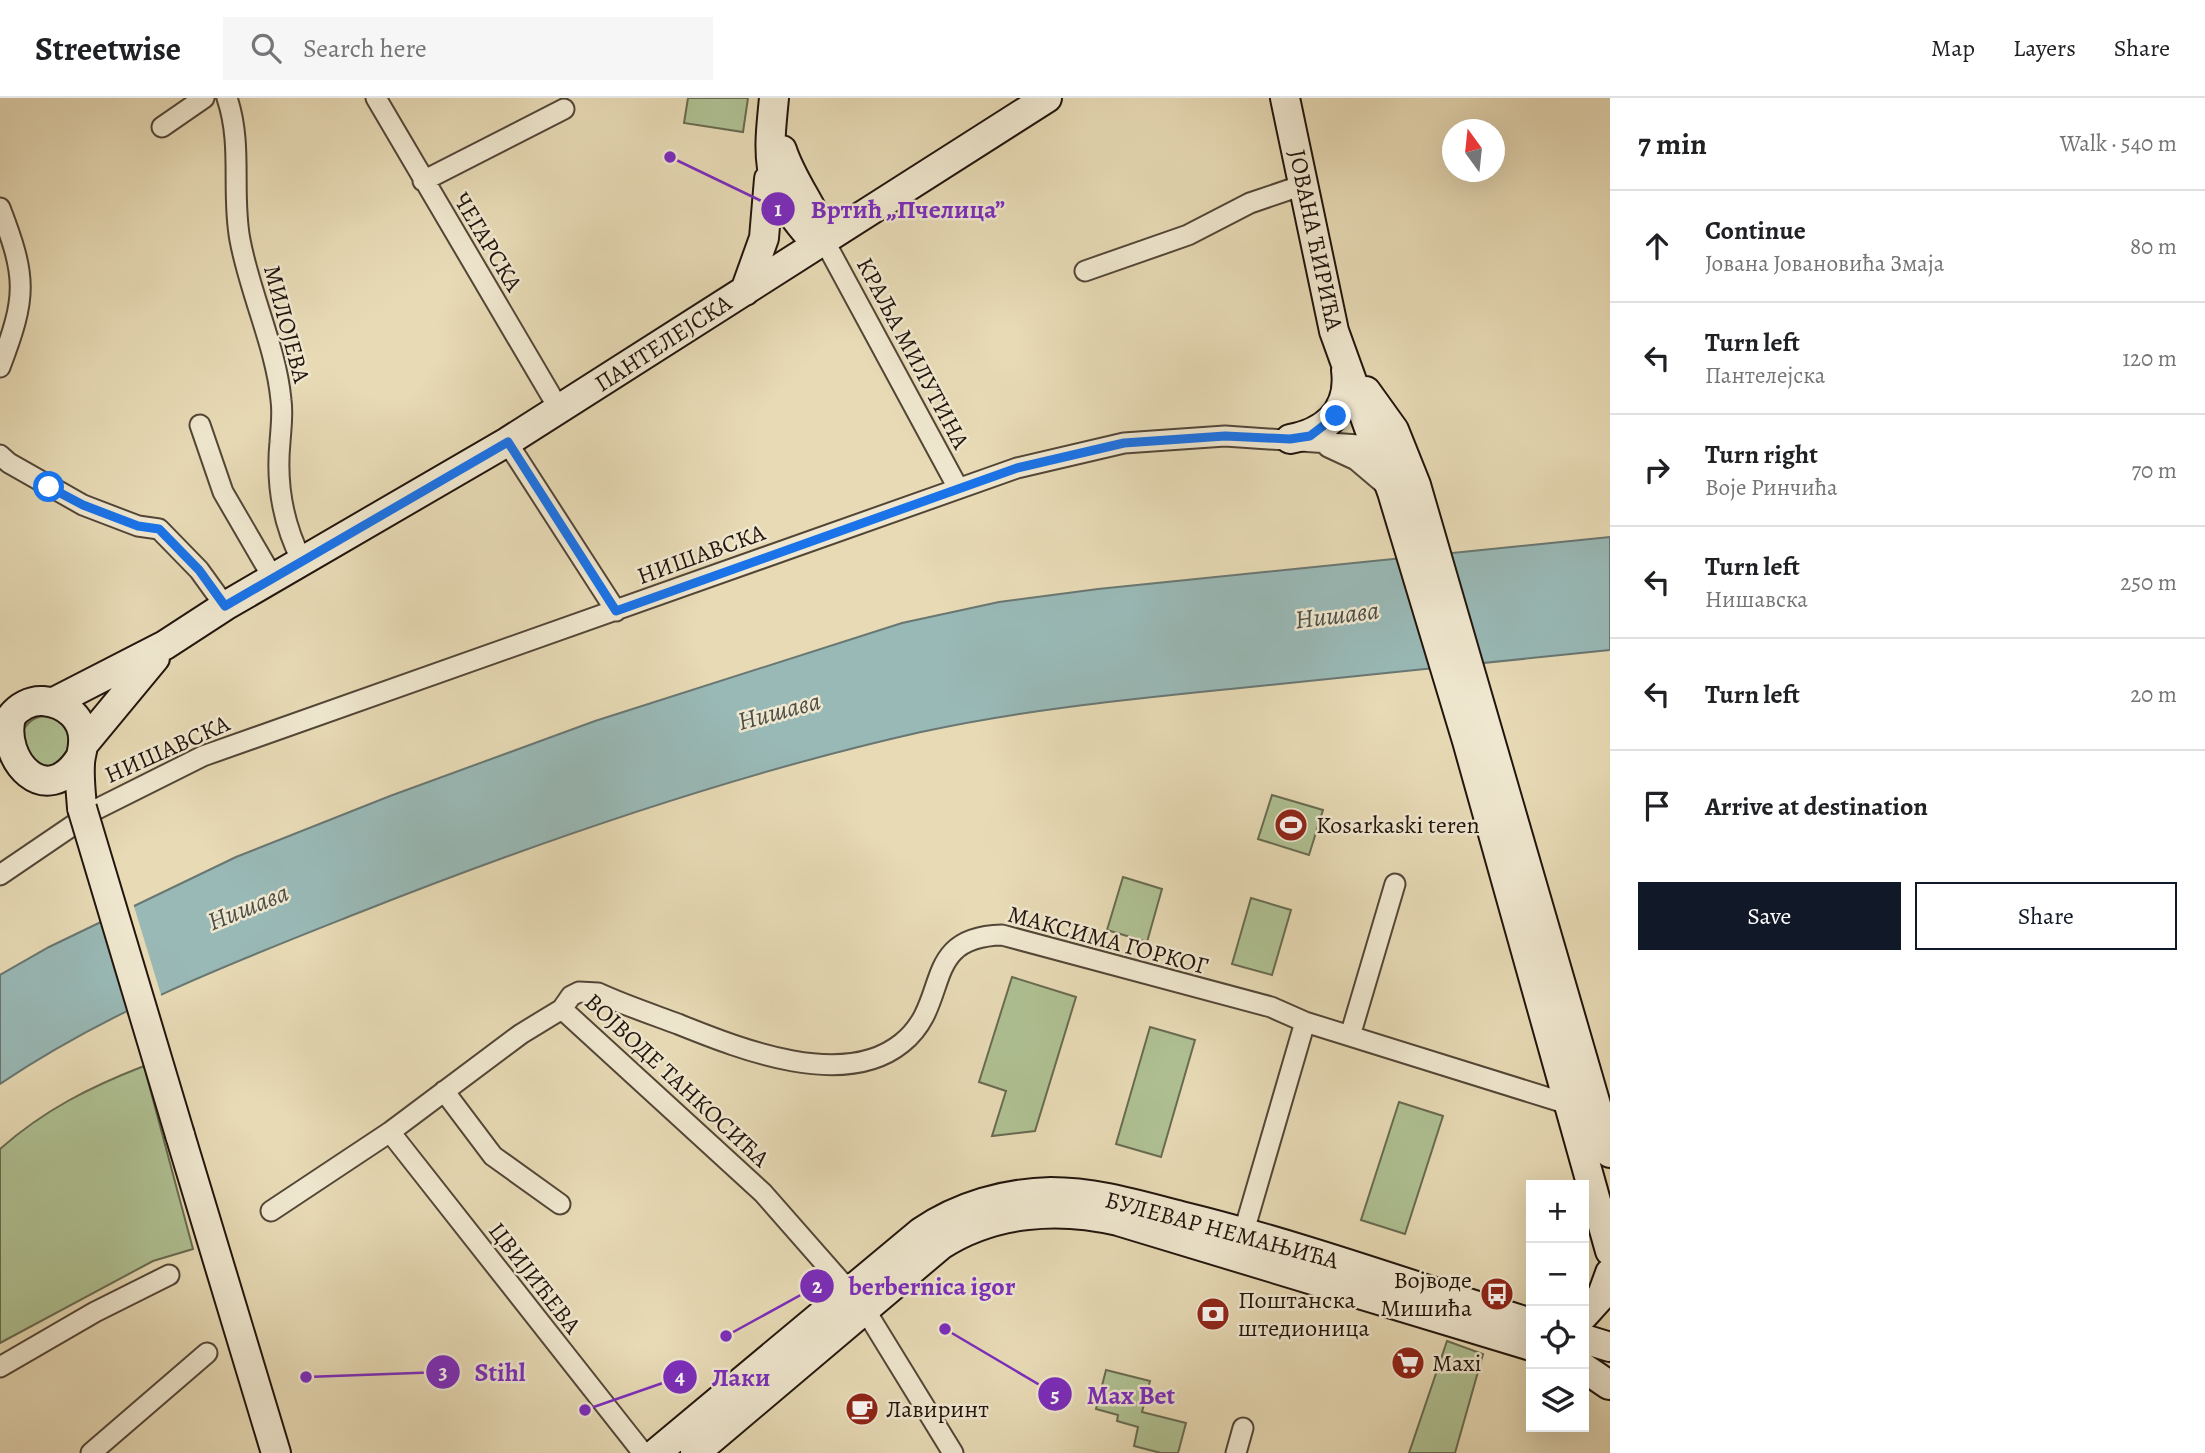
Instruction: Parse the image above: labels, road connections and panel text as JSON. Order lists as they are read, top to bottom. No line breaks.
{"streets":{"street":["ЈОВАНА ЋИРИЋА","ЧЕГАРСКА","МИЛОЈЕВА","ПАНТЕЛЕЈСКА","КРАЉА МИЛУТИНА","НИШАВСКА","МАКСИМА ГОРКОГ","ВОЈВОДЕ ТАНКОСИЋА","БУЛЕВАР НЕМАЊИЋА","ЦВИЈИЋЕВА"]},"crossings":[["ЈОВАНА ЋИРИЋА","НИШАВСКА"],["ЧЕГАРСКА","ПАНТЕЛЕЈСКА"],["МИЛОЈЕВА","ПАНТЕЛЕЈСКА"],["ПАНТЕЛЕЈСКА","КРАЉА МИЛУТИНА"],["КРАЉА МИЛУТИНА","НИШАВСКА"],["МАКСИМА ГОРКОГ","ВОЈВОДЕ ТАНКОСИЋА"],["ВОЈВОДЕ ТАНКОСИЋА","БУЛЕВАР НЕМАЊИЋА"]],"water":["Нишава"],"places":{"other":["Вртић „Пчелица”","Max Bet","berbernica igor","Stihl","Лаки"],"sports":["Kosarkaski teren"],"bus stop":["Војводе Мишића"],"bank":["Поштанска штедионица"],"supermarket":["Maxi"],"cafe":["Лавиринт"]},"north":"top","page":{"header":"Streetwise","search":"Search here","nav":["Map","Layers","Share"],"heading":["7 min","Walk · 540 m"],"list":[["Continue","Јована Јовановића Змаја","80 m"],["Turn left","Пантелејска","120 m"],["Turn right","Воје Ринчића","70 m"],["Turn left","Нишавска","250 m"],["Turn left","20 m"],"Arrive at destination"],"buttons":["Save","Share"],"map_buttons":["+","−"]}}
